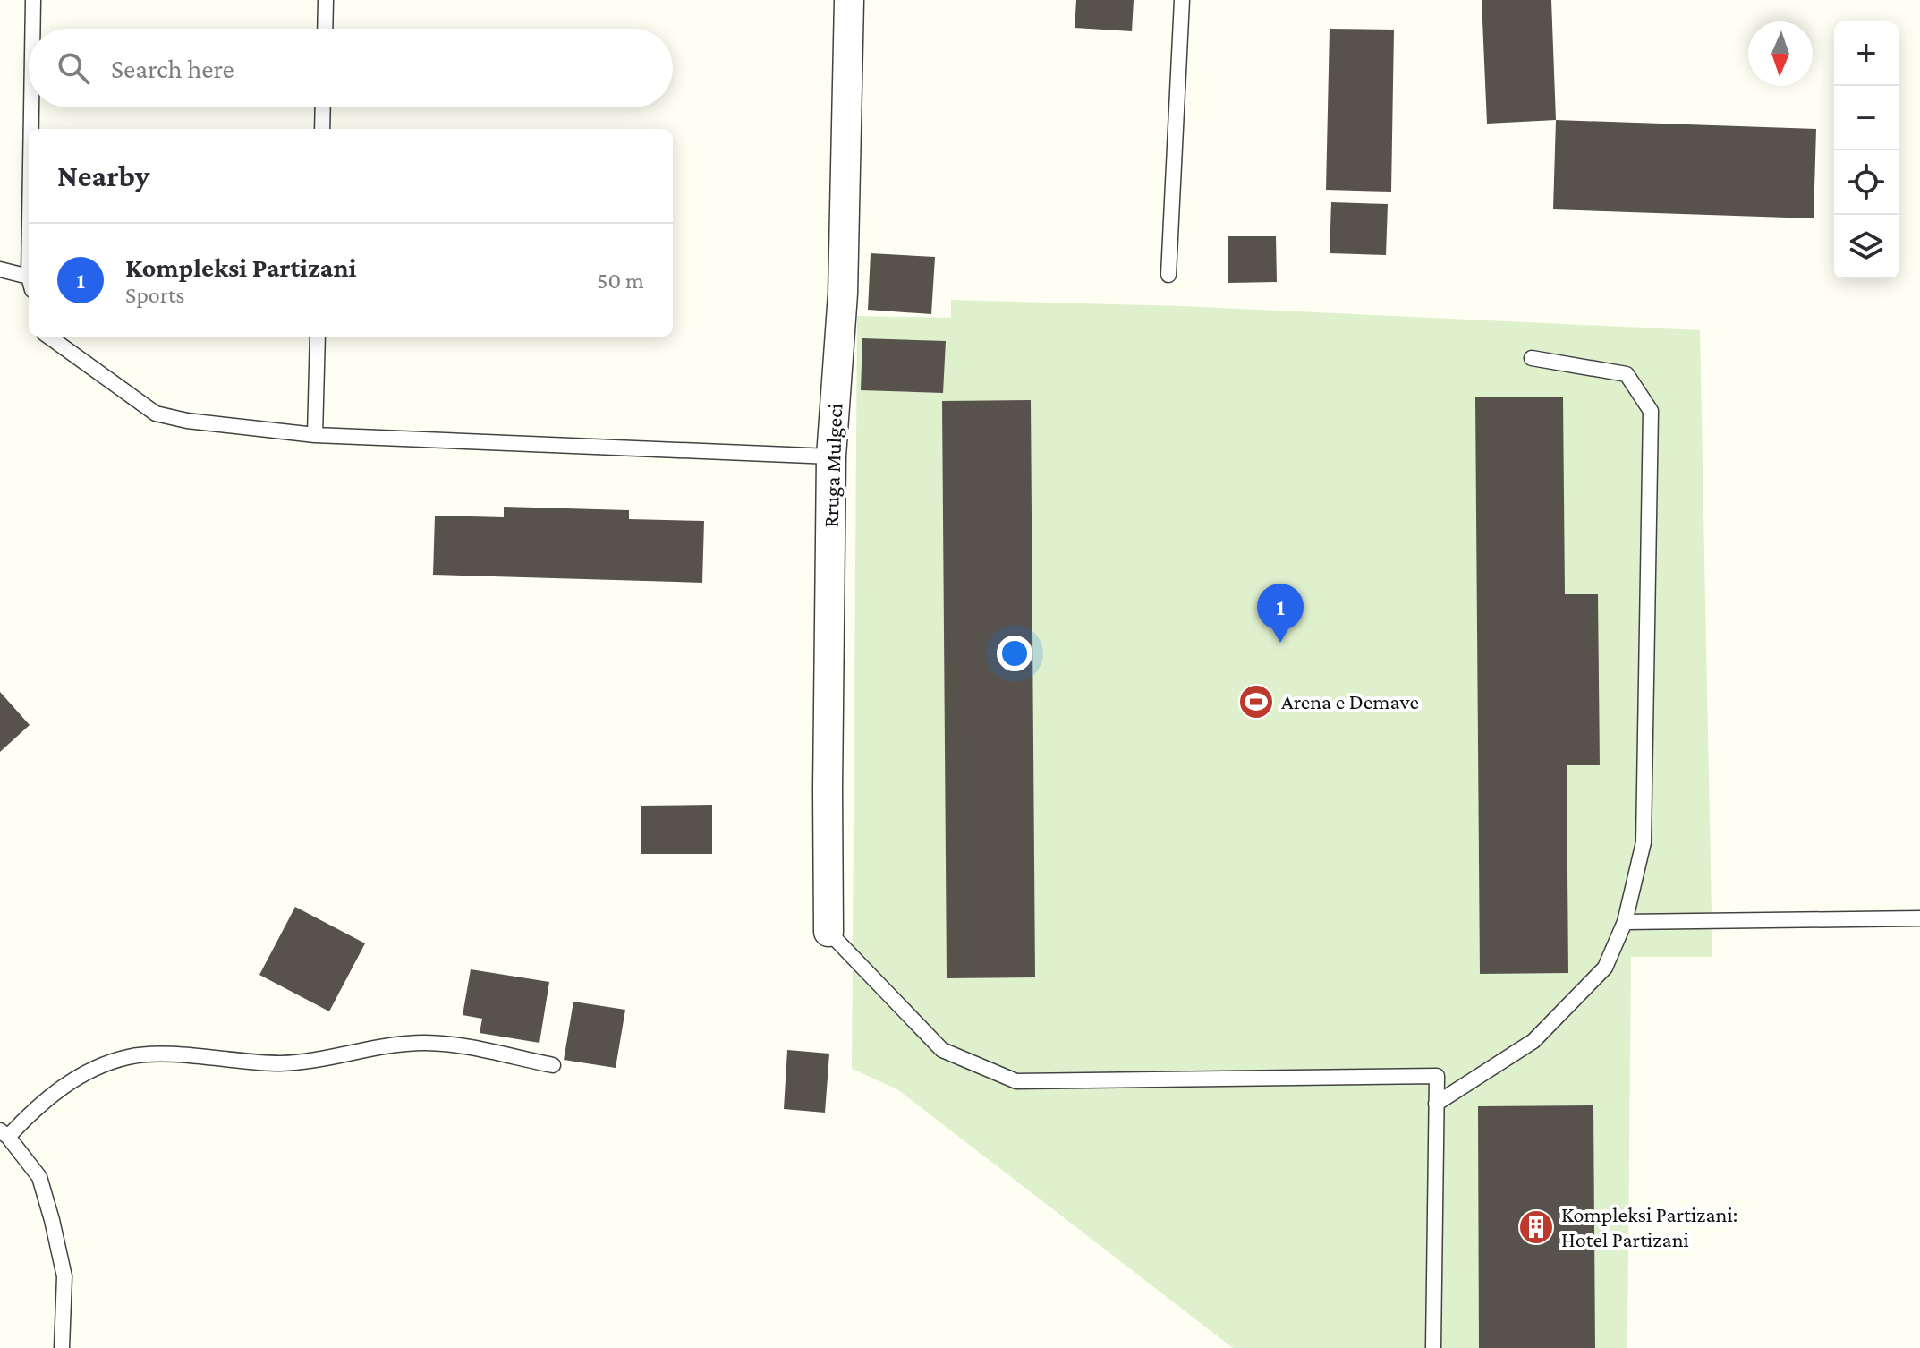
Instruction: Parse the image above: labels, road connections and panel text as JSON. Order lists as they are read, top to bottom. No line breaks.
{"streets":{"street":["Rruga Mulgeci"]},"places":{"sports":["Arena e Demave"],"building":["Kompleksi Partizani: Hotel Partizani"]},"north":"bottom","page":{"map_buttons":["+","−"],"search":"Search here","heading":"Nearby","list":[{"mark":"1","name":"Kompleksi Partizani","note":"Sports","value":"50 m"}],"pins":"1"}}
